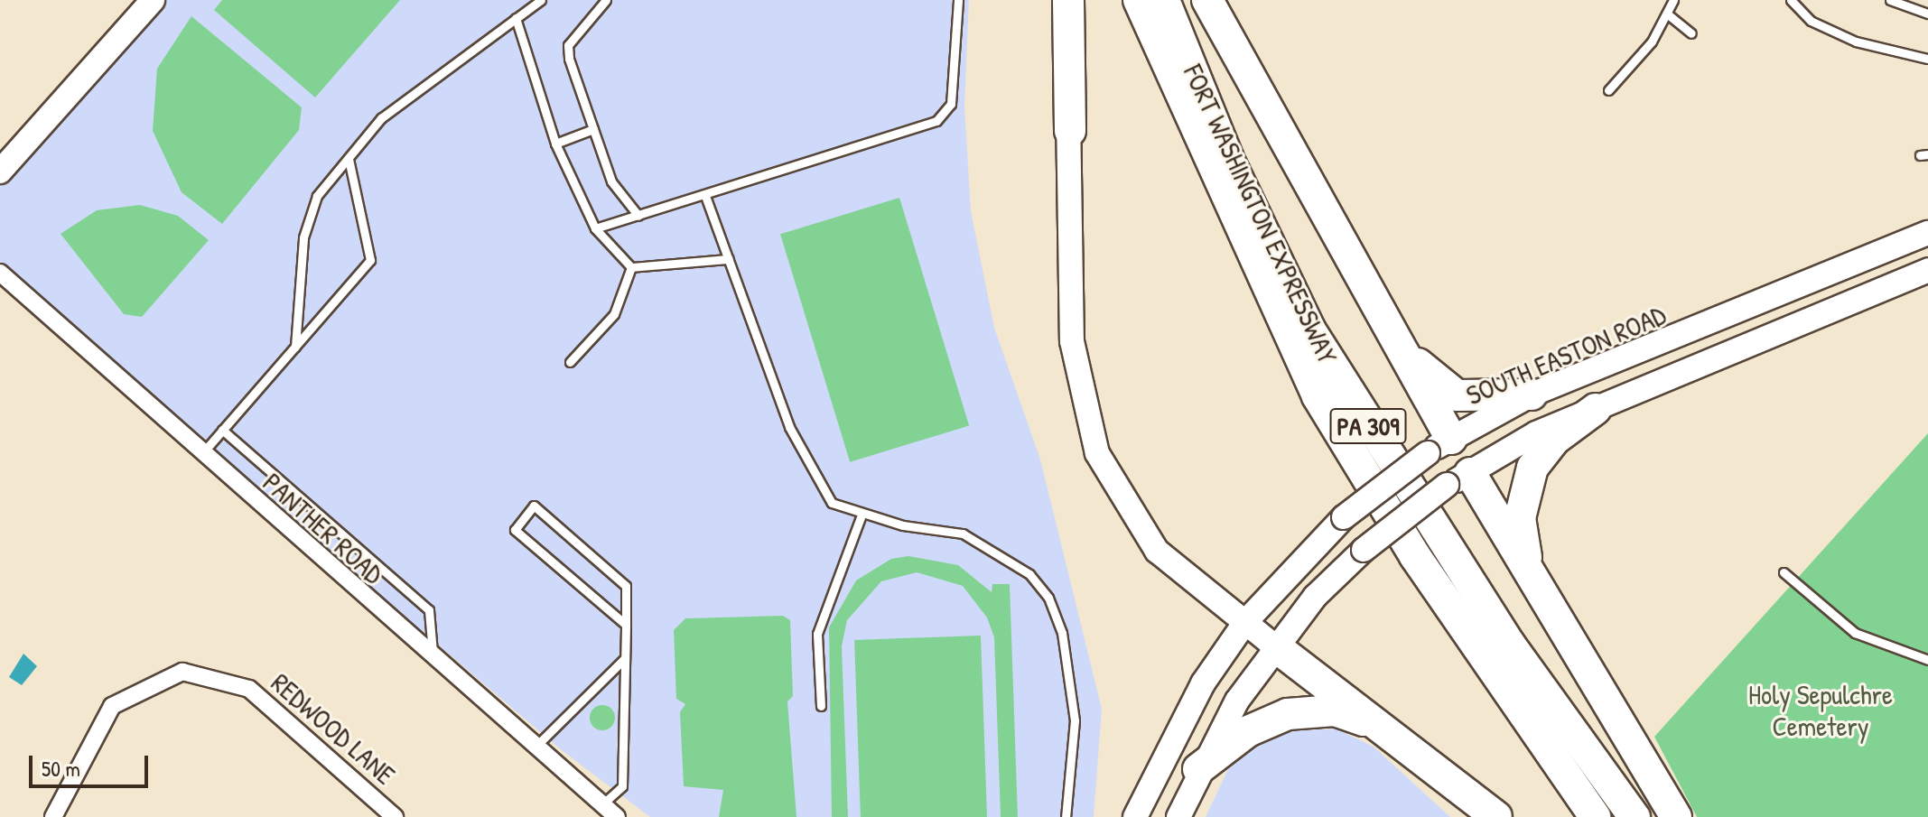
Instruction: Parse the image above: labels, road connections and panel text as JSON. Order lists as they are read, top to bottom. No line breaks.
{"streets":{"highway":["FORT WASHINGTON EXPRESSWAY","PA 309"],"main road":["SOUTH EASTON ROAD"],"street":["PANTHER ROAD","REDWOOD LANE"]},"parks":["Holy Sepulchre Cemetery"],"scale_bar":"50 m"}
